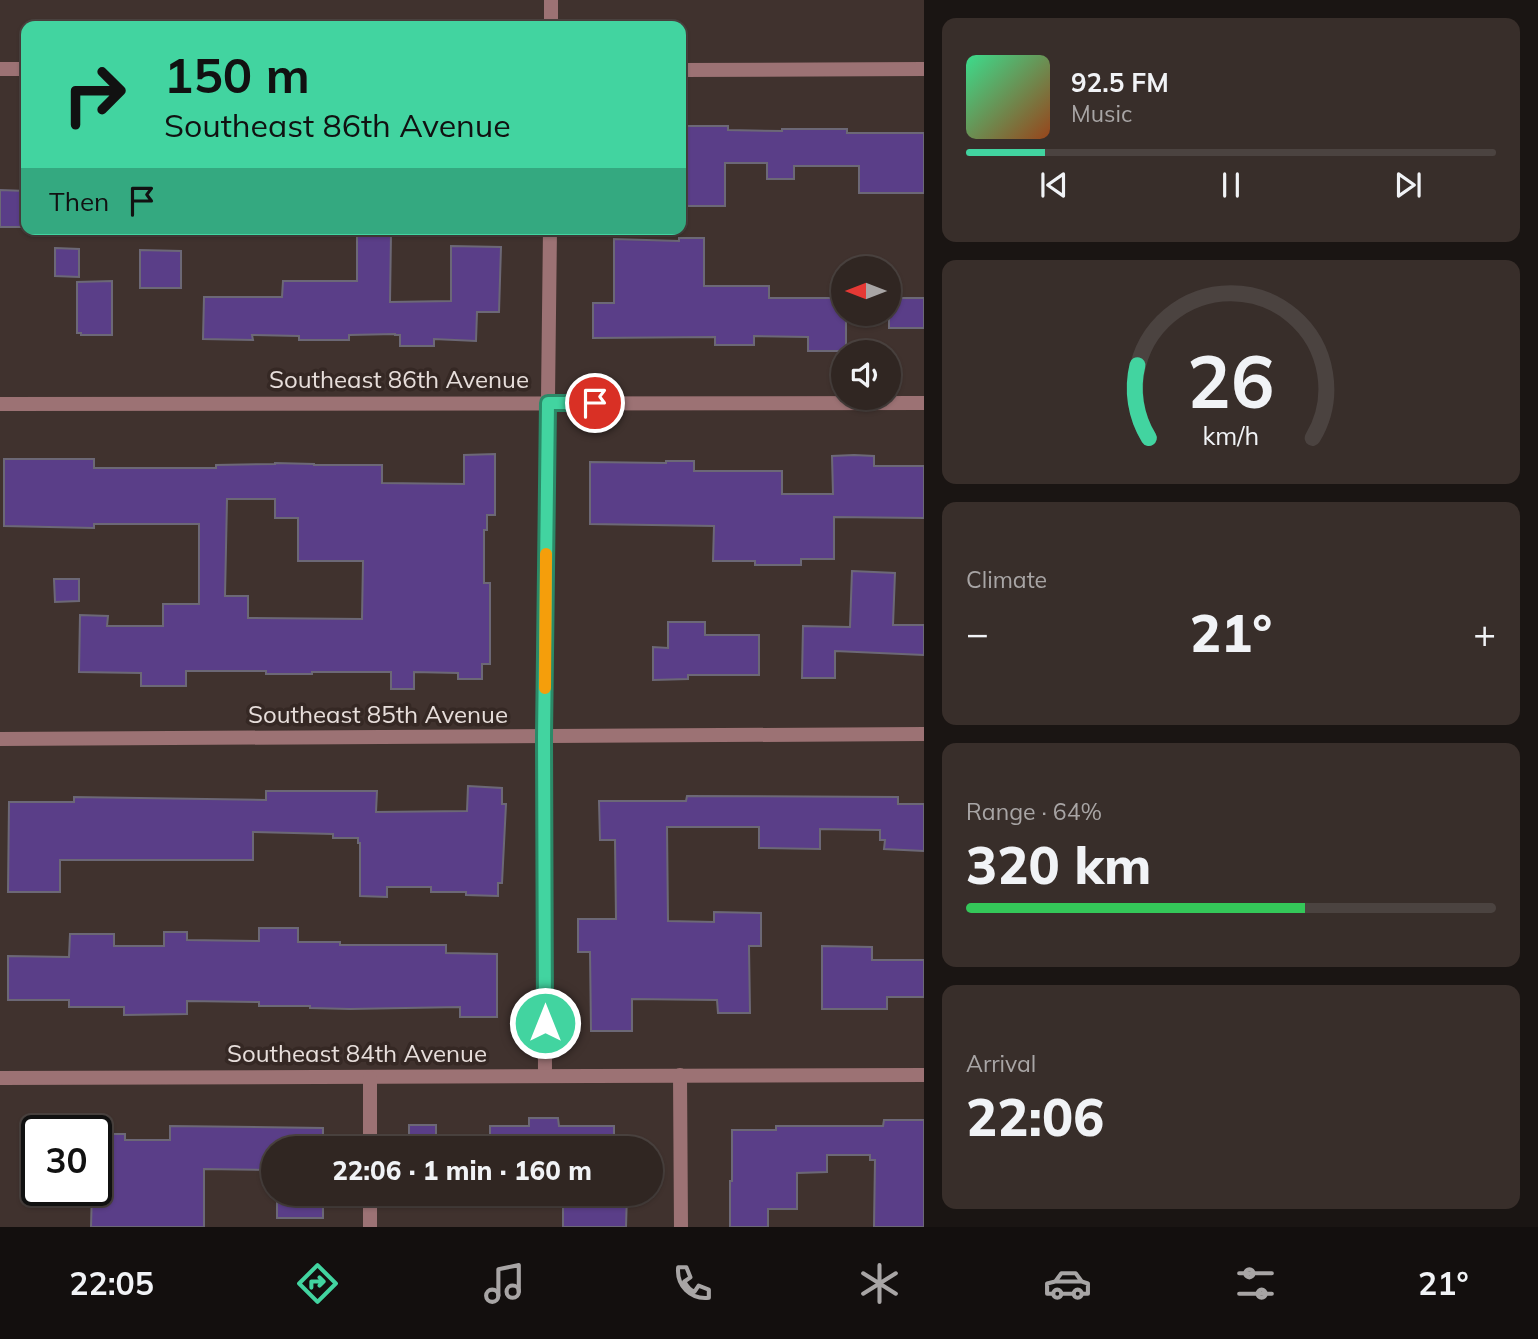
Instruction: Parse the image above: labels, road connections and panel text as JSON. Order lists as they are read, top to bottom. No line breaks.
{"streets":{"street":["Southeast 86th Avenue","Southeast 85th Avenue","Southeast 84th Avenue"]},"north":"left","page":{"turn":["150 m","Southeast 86th Avenue"],"song":["92.5 FM","Music"],"then":"Then","tile":["Climate",["Range · 64%","320 km"],["Arrival","22:06"]],"heat":["−","21°","+"],"limit":"30","trip":"22:06 · 1 min · 160 m","tabs":["22:05","21°"],"gauge":["26","km/h"]}}
